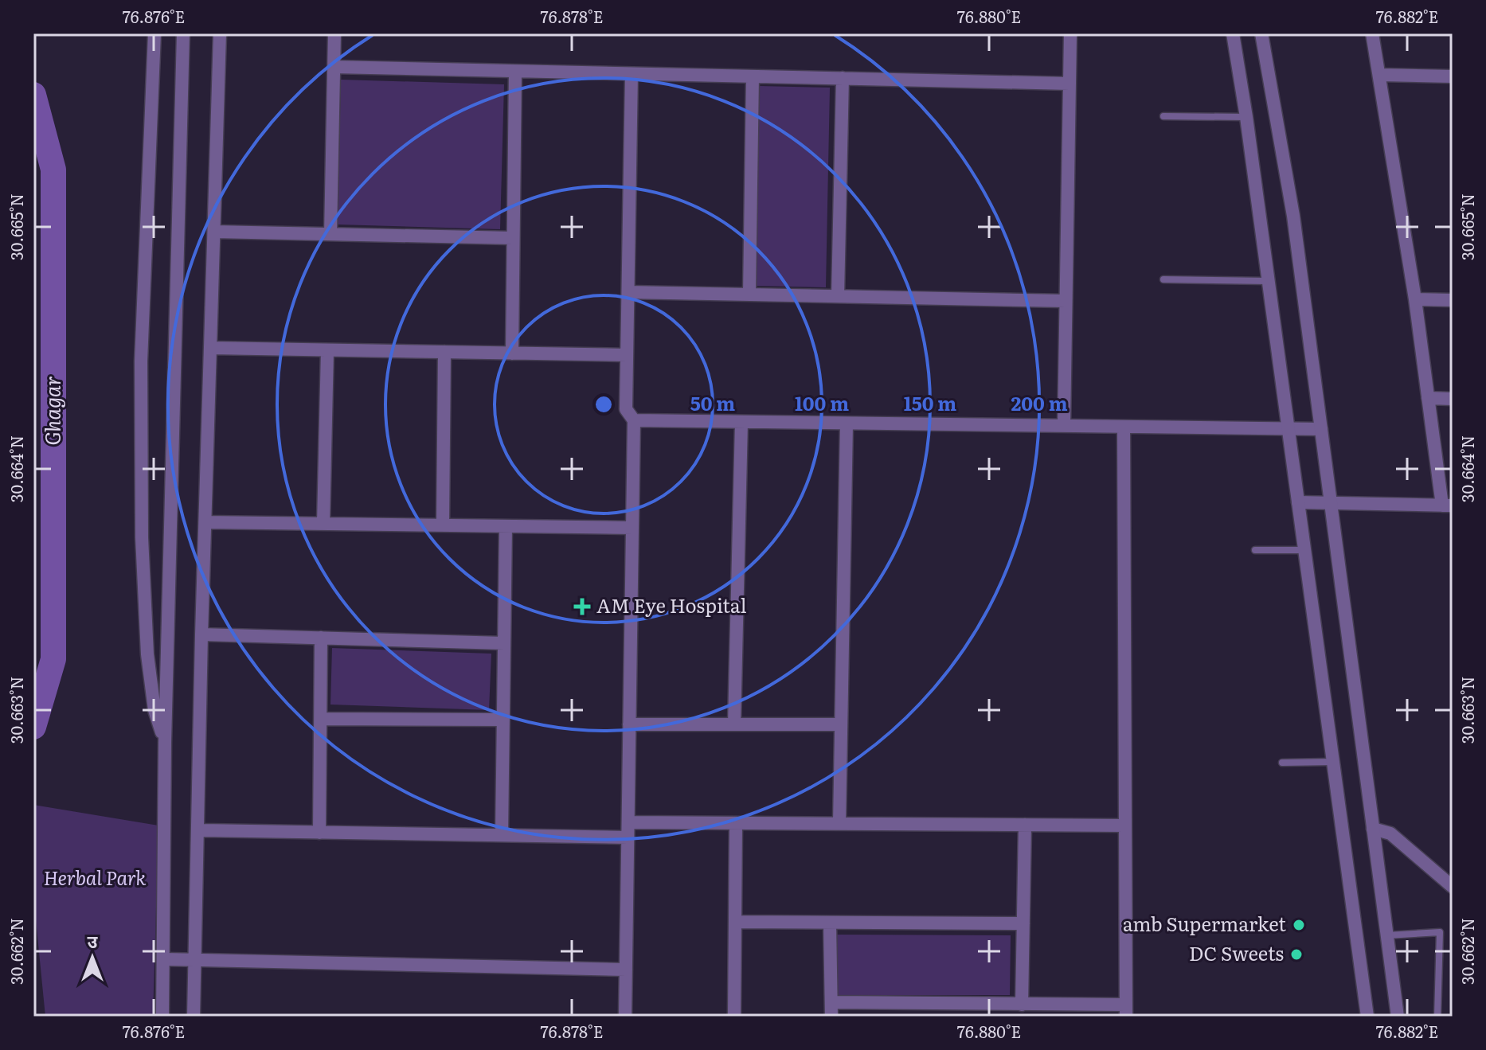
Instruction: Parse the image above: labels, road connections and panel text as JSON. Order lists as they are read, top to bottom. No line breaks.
{"water":["Ghagar"],"parks":["Herbal Park"],"places":{"health":["AM Eye Hospital"],"other":["amb Supermarket","DC Sweets"]},"north":"top","coordinates":["76.876°E","76.878°E","76.880°E","76.882°E","30.665°N","30.664°N","30.663°N","30.662°N"],"rings":["50 m","100 m","150 m","200 m"]}
